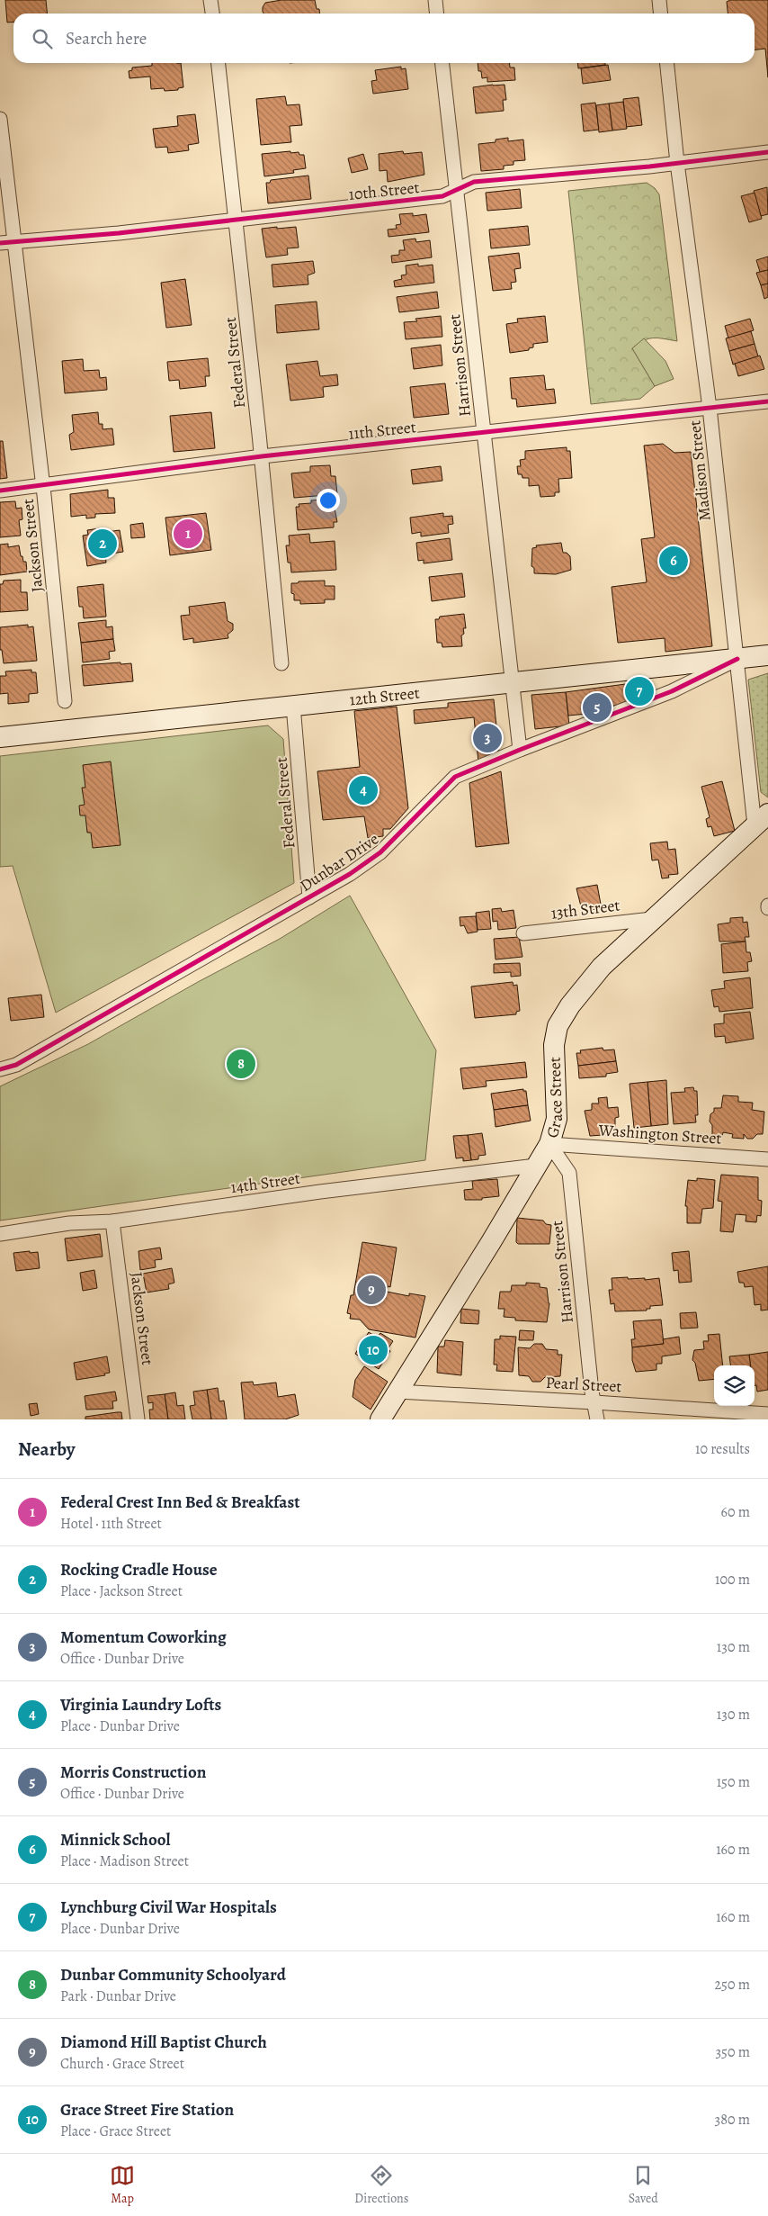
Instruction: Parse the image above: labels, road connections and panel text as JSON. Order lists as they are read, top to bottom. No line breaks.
{"streets":{"main road":["12th Street","Grace Street"],"street":["10th Street","Federal Street","Harrison Street","11th Street","Madison Street","Jackson Street","Dunbar Drive","13th Street","Washington Street","14th Street","Pearl Street"]},"crossings":[["10th Street","Federal Street"],["10th Street","Harrison Street"],["10th Street","Madison Street"],["10th Street","Jackson Street"],["Federal Street","11th Street"],["Federal Street","12th Street"],["Federal Street","Dunbar Drive"],["Harrison Street","11th Street"],["Harrison Street","12th Street"],["Harrison Street","Dunbar Drive"],["Harrison Street","Grace Street"],["Harrison Street","Washington Street"],["Harrison Street","Pearl Street"],["11th Street","Madison Street"],["11th Street","Jackson Street"],["Madison Street","12th Street"],["Madison Street","Dunbar Drive"],["Madison Street","Grace Street"],["Jackson Street","14th Street"],["12th Street","Dunbar Drive"],["13th Street","Grace Street"],["Grace Street","Washington Street"],["Grace Street","14th Street"],["Grace Street","Pearl Street"]],"page":{"search":"Search here","pins":["1","2","6","7","5","3","4","8","9","10"],"heading":["Nearby","10 results"],"list":[{"mark":"1","name":"Federal Crest Inn Bed & Breakfast","note":"Hotel · 11th Street","value":"60 m"},{"mark":"2","name":"Rocking Cradle House","note":"Place · Jackson Street","value":"100 m"},{"mark":"3","name":"Momentum Coworking","note":"Office · Dunbar Drive","value":"130 m"},{"mark":"4","name":"Virginia Laundry Lofts","note":"Place · Dunbar Drive","value":"130 m"},{"mark":"5","name":"Morris Construction","note":"Office · Dunbar Drive","value":"150 m"},{"mark":"6","name":"Minnick School","note":"Place · Madison Street","value":"160 m"},{"mark":"7","name":"Lynchburg Civil War Hospitals","note":"Place · Dunbar Drive","value":"160 m"},{"mark":"8","name":"Dunbar Community Schoolyard","note":"Park · Dunbar Drive","value":"250 m"},{"mark":"9","name":"Diamond Hill Baptist Church","note":"Church · Grace Street","value":"350 m"},{"mark":"10","name":"Grace Street Fire Station","note":"Place · Grace Street","value":"380 m"}],"nav":["Map","Directions","Saved"]}}
